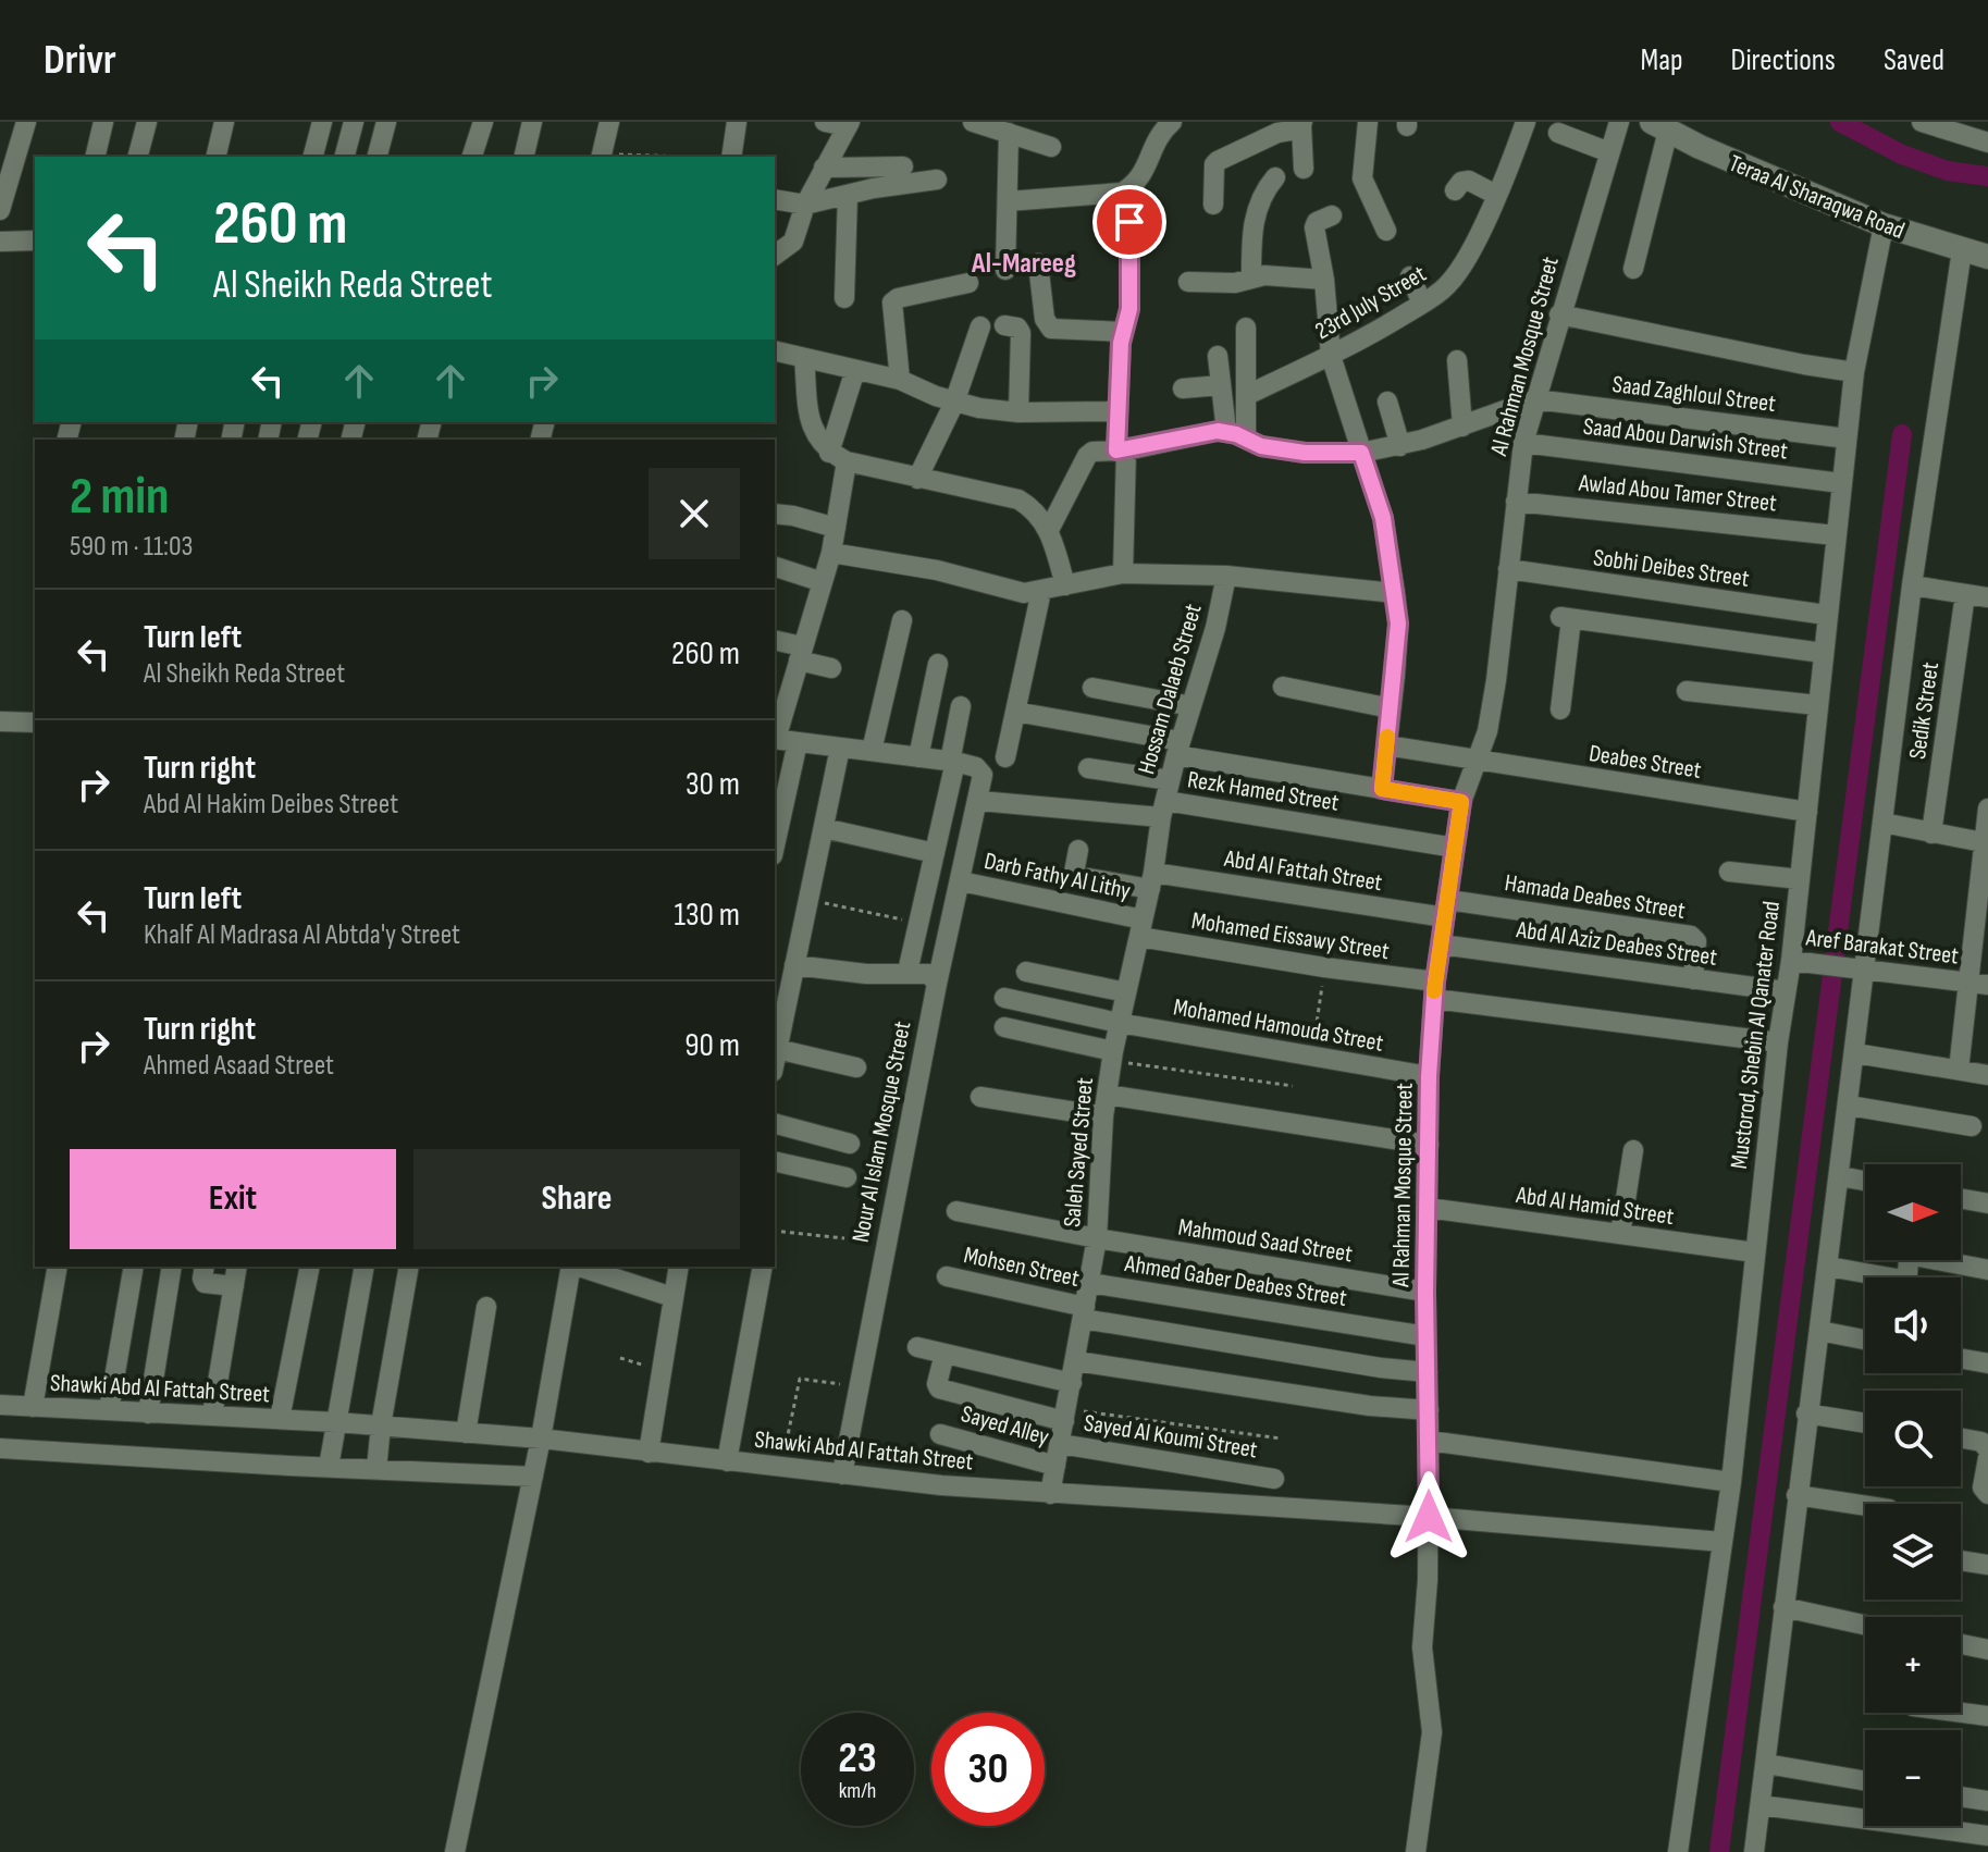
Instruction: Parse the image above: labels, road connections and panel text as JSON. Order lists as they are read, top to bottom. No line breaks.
{"streets":{"street":["Teraa Al Sharaqwa Road","23rd July Street","Al Rahman Mosque Street","Saad Zaghloul Street","Saad Abou Darwish Street","Awlad Abou Tamer Street","Sobhi Deibes Street","Hossam Dalaeb Street","Sedik Street","Deabes Street","Rezk Hamed Street","Abd Al Fattah Street","Darb Fathy Al Lithy","Hamada Deabes Street","Mohamed Eissawy Street","Abd Al Aziz Deabes Street","Aref Barakat Street","Mohamed Hamouda Street","Mustorod, Shebin Al Qanater Road","Nour Al Islam Mosque Street","Saleh Sayed Street","Abd Al Hamid Street","Mahmoud Saad Street","Mohsen Street","Ahmed Gaber Deabes Street","Shawki Abd Al Fattah Street","Sayed Alley","Sayed Al Koumi Street"]},"crossings":[["Teraa Al Sharaqwa Road","Mustorod, Shebin Al Qanater Road"],["Al Rahman Mosque Street","Saad Zaghloul Street"],["Al Rahman Mosque Street","Saad Abou Darwish Street"],["Al Rahman Mosque Street","Awlad Abou Tamer Street"],["Al Rahman Mosque Street","Sobhi Deibes Street"],["Al Rahman Mosque Street","Deabes Street"],["Al Rahman Mosque Street","Rezk Hamed Street"],["Al Rahman Mosque Street","Abd Al Fattah Street"],["Al Rahman Mosque Street","Hamada Deabes Street"],["Al Rahman Mosque Street","Mohamed Eissawy Street"],["Al Rahman Mosque Street","Abd Al Aziz Deabes Street"],["Al Rahman Mosque Street","Mohamed Hamouda Street"],["Al Rahman Mosque Street","Abd Al Hamid Street"],["Al Rahman Mosque Street","Mahmoud Saad Street"],["Al Rahman Mosque Street","Mohsen Street"],["Al Rahman Mosque Street","Ahmed Gaber Deabes Street"],["Al Rahman Mosque Street","Shawki Abd Al Fattah Street"],["Saad Zaghloul Street","Mustorod, Shebin Al Qanater Road"],["Saad Abou Darwish Street","Mustorod, Shebin Al Qanater Road"],["Awlad Abou Tamer Street","Mustorod, Shebin Al Qanater Road"],["Sobhi Deibes Street","Mustorod, Shebin Al Qanater Road"],["Hossam Dalaeb Street","Rezk Hamed Street"],["Hossam Dalaeb Street","Saleh Sayed Street"],["Deabes Street","Mustorod, Shebin Al Qanater Road"],["Rezk Hamed Street","Nour Al Islam Mosque Street"],["Rezk Hamed Street","Saleh Sayed Street"],["Abd Al Fattah Street","Hamada Deabes Street"],["Abd Al Fattah Street","Saleh Sayed Street"],["Darb Fathy Al Lithy","Mohamed Eissawy Street"],["Darb Fathy Al Lithy","Nour Al Islam Mosque Street"],["Darb Fathy Al Lithy","Saleh Sayed Street"],["Hamada Deabes Street","Abd Al Aziz Deabes Street"],["Mohamed Eissawy Street","Mustorod, Shebin Al Qanater Road"],["Mohamed Eissawy Street","Saleh Sayed Street"],["Abd Al Aziz Deabes Street","Mustorod, Shebin Al Qanater Road"],["Aref Barakat Street","Mustorod, Shebin Al Qanater Road"],["Mohamed Hamouda Street","Saleh Sayed Street"],["Mustorod, Shebin Al Qanater Road","Abd Al Hamid Street"],["Mustorod, Shebin Al Qanater Road","Shawki Abd Al Fattah Street"],["Nour Al Islam Mosque Street","Shawki Abd Al Fattah Street"],["Saleh Sayed Street","Mahmoud Saad Street"],["Saleh Sayed Street","Mohsen Street"],["Saleh Sayed Street","Ahmed Gaber Deabes Street"],["Saleh Sayed Street","Shawki Abd Al Fattah Street"],["Saleh Sayed Street","Sayed Alley"],["Saleh Sayed Street","Sayed Al Koumi Street"]],"districts":["Al-Mareeg"],"north":"right","page":{"header":"Drivr","nav":["Map","Directions","Saved"],"turn":["260 m","Al Sheikh Reda Street"],"heading":["2 min","590 m · 11:03"],"list":[{"name":"Turn left","note":"Al Sheikh Reda Street","value":"260 m"},{"name":"Turn right","note":"Abd Al Hakim Deibes Street","value":"30 m"},{"name":"Turn left","note":"Khalf Al Madrasa Al Abtda'y Street","value":"130 m"},{"name":"Turn right","note":"Ahmed Asaad Street","value":"90 m"}],"buttons":["Exit","Share"],"map_buttons":["+","−"],"speed":"23 km/h","limit":"30"}}
